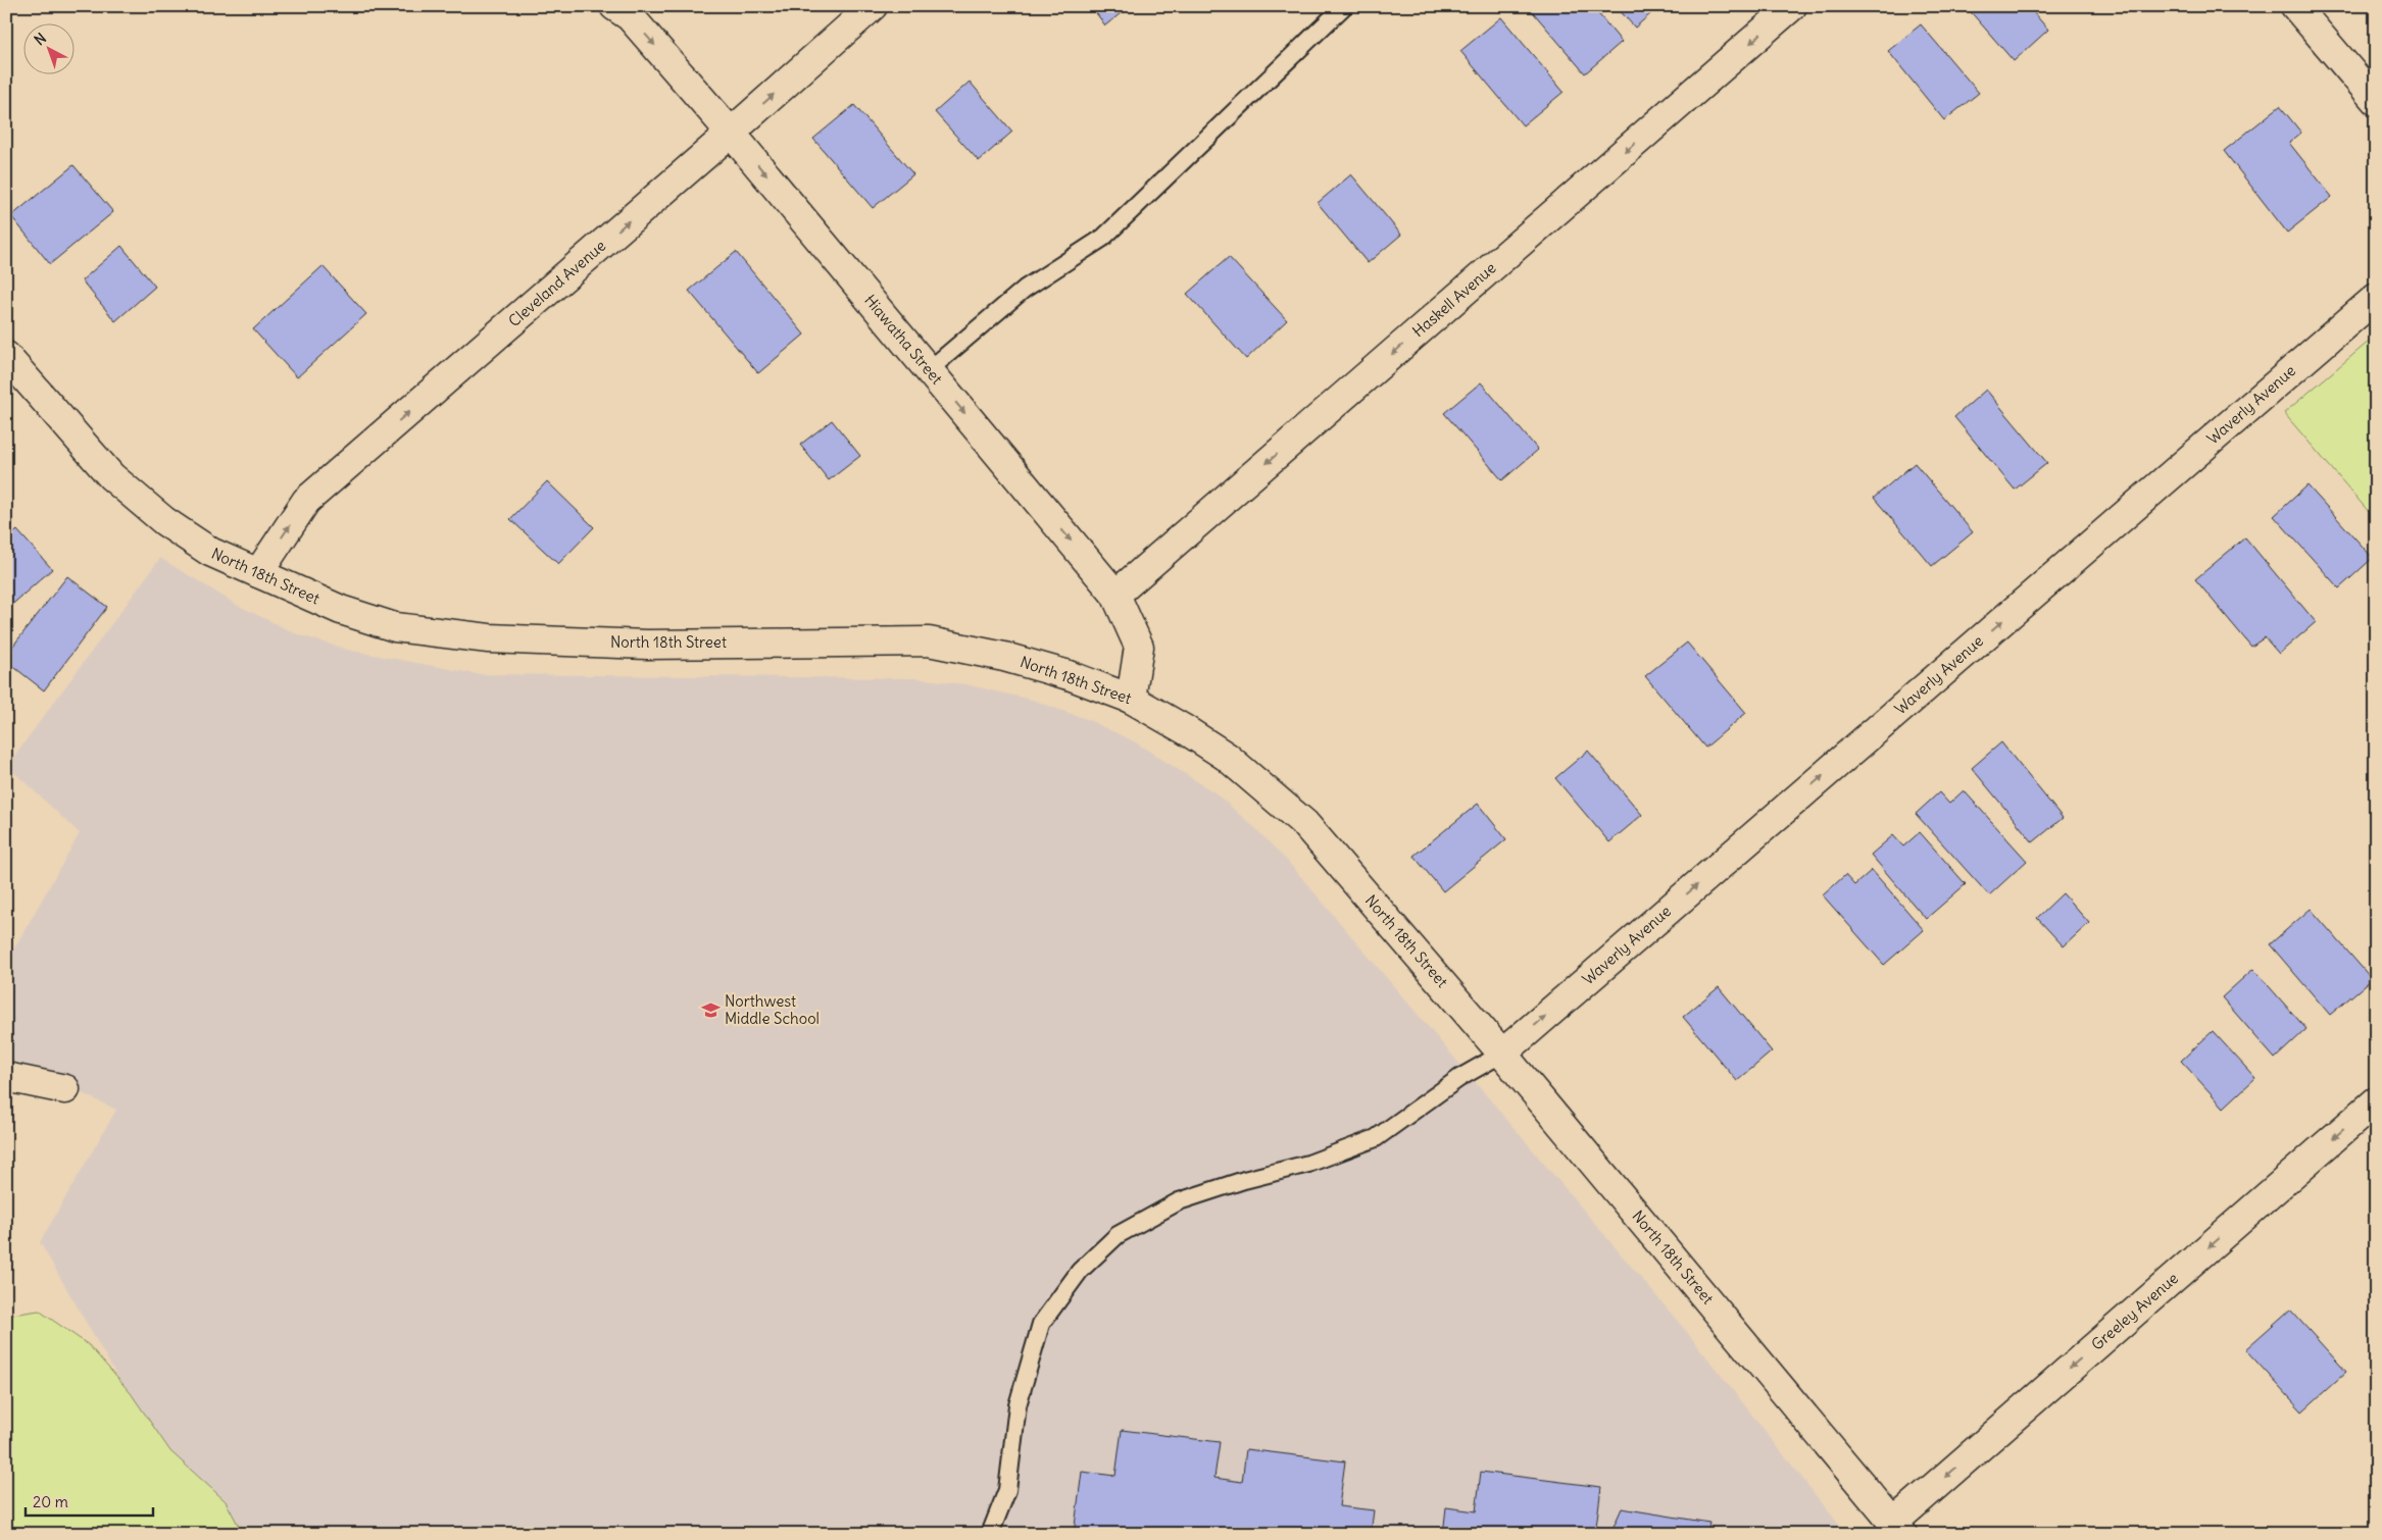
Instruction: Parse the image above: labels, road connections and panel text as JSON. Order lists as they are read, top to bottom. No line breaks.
{"streets":{"street":["Cleveland Avenue","Haskell Avenue","Hiawatha Street","Waverly Avenue","North 18th Street","Greeley Avenue"]},"crossings":[["Cleveland Avenue","Hiawatha Street"],["Cleveland Avenue","North 18th Street"],["Haskell Avenue","Hiawatha Street"],["Hiawatha Street","North 18th Street"],["Waverly Avenue","North 18th Street"],["North 18th Street","Greeley Avenue"]],"one_way":["Cleveland Avenue","Haskell Avenue","Hiawatha Street","Waverly Avenue","Greeley Avenue"],"places":{"school or university":["Northwest Middle School"]},"scale_bar":"20 m","north":"top left"}
